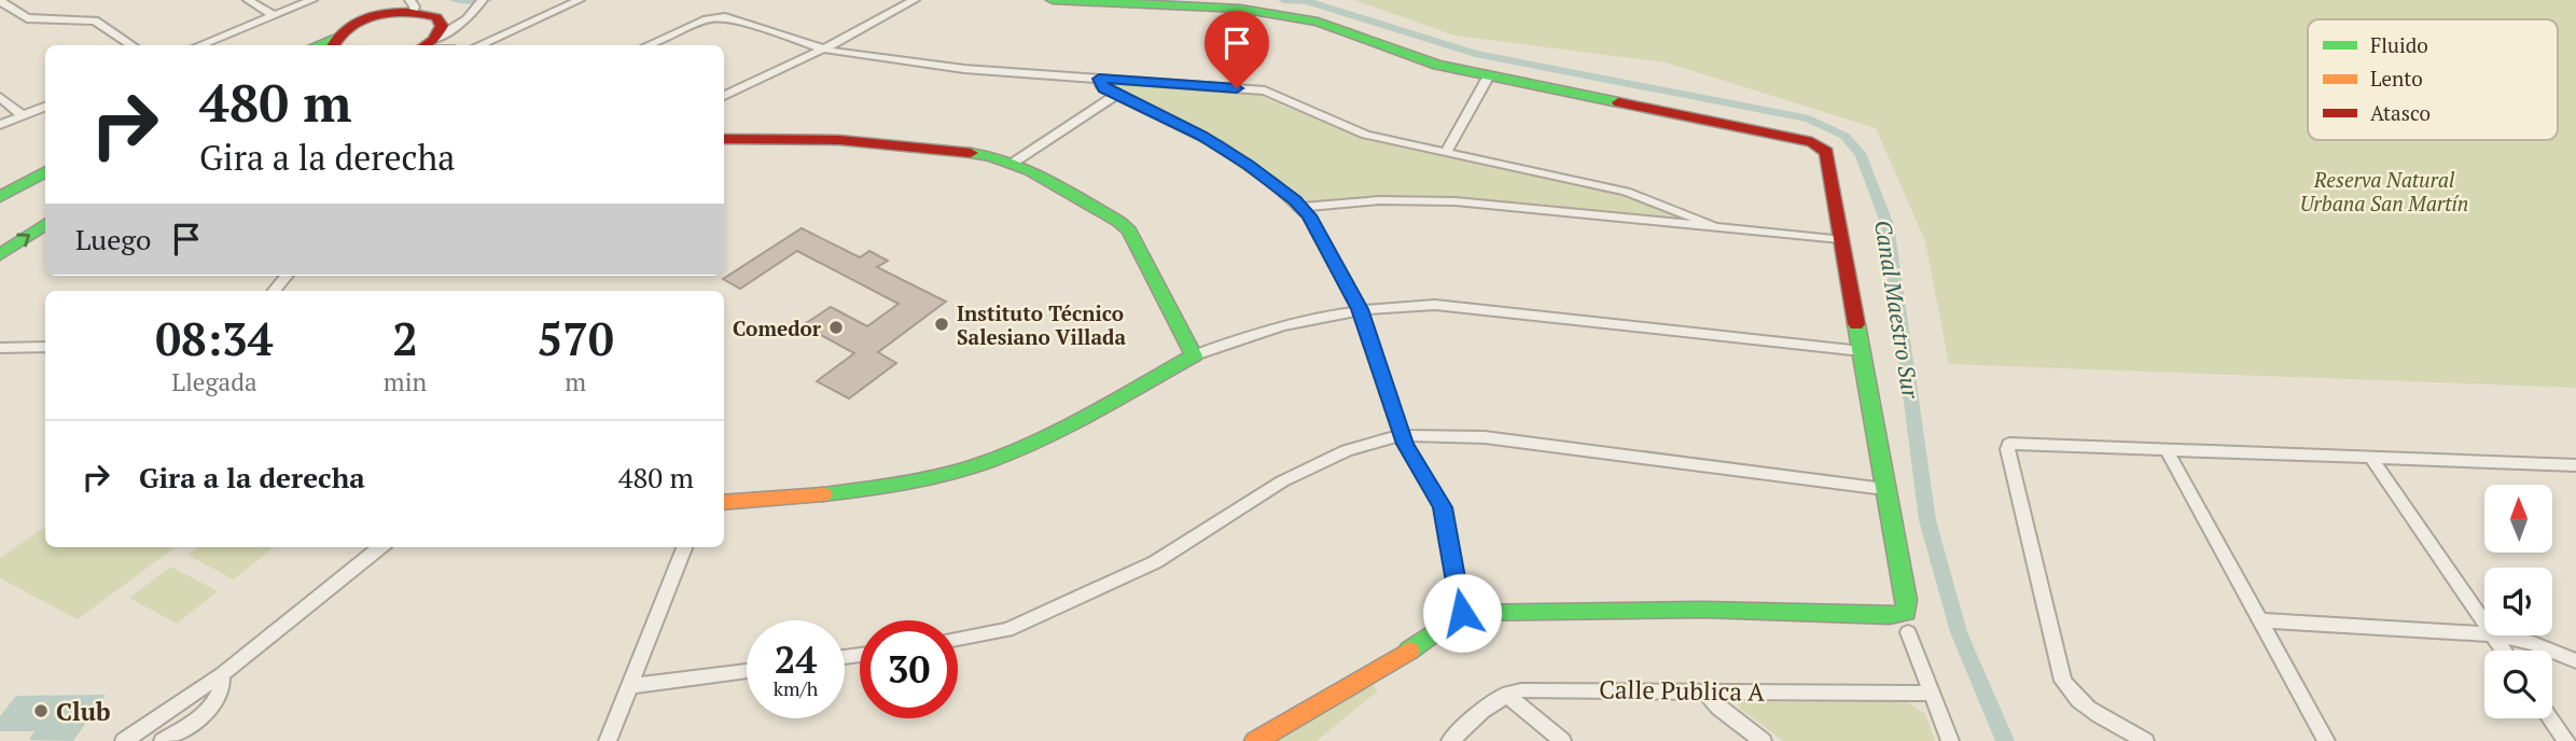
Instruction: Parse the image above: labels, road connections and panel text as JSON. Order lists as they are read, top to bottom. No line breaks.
{"streets":{"street":["Calle Publica A"]},"water":["Canal Maestro Sur"],"parks":["Reserva Natural Urbana San Martín"],"places":["Instituto Técnico Salesiano Villada","Comedor","Club"],"legend":["Fluido","Lento","Atasco"],"north":"top","page":{"turn":["480 m","Gira a la derecha"],"then":"Luego","eta":["08:34","Llegada","2","min","570","m"],"list":[{"name":"Gira a la derecha","value":"480 m"}],"speed":"24 km/h","limit":"30"}}
